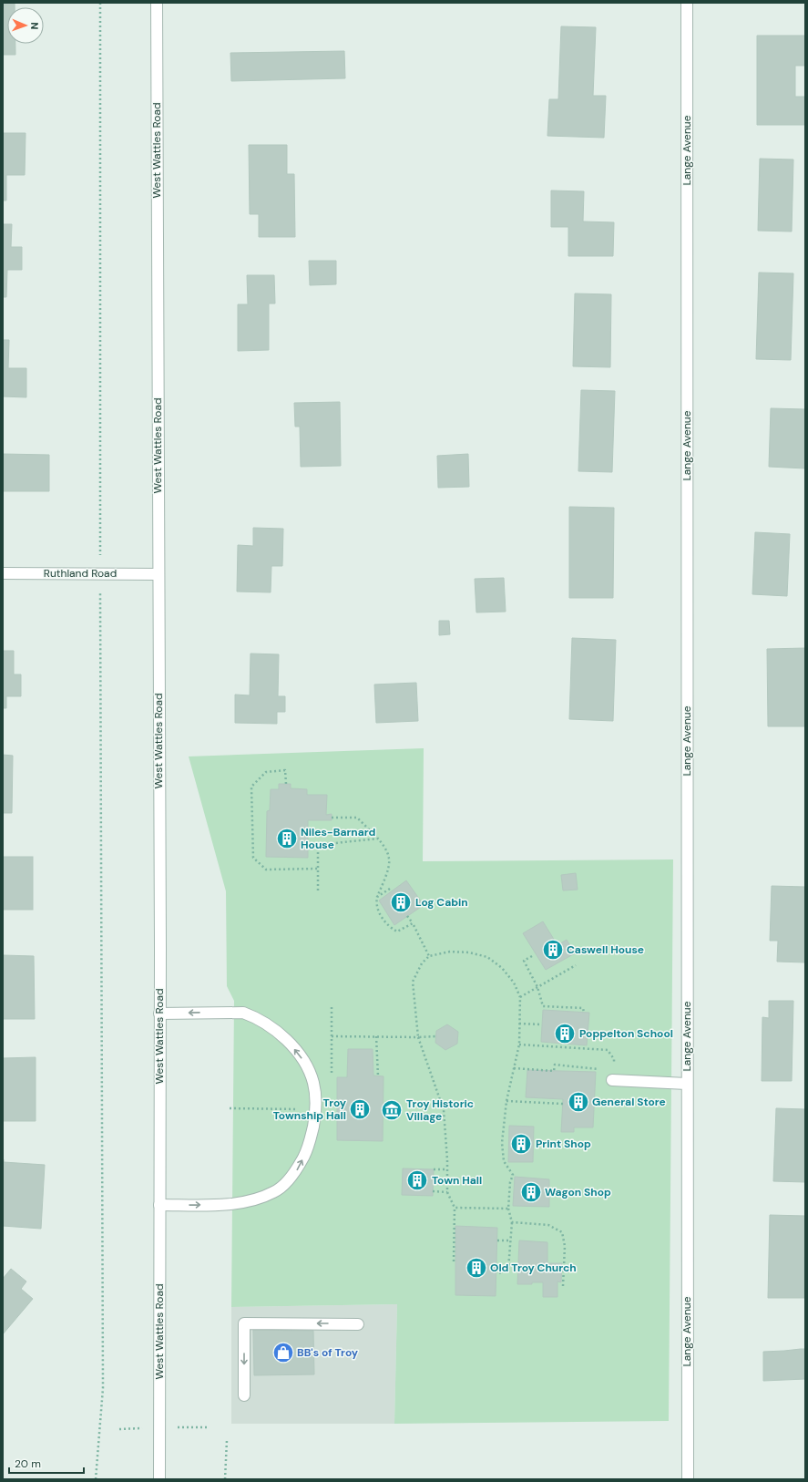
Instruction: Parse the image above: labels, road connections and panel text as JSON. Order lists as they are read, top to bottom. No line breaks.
{"streets":{"street":["West Wattles Road","Lange Avenue","Ruthland Road"]},"crossings":[["West Wattles Road","Ruthland Road"]],"places":{"building":["Niles-Barnard House","Log Cabin","Caswell House","Poppelton School","General Store","Troy Township Hall","Print Shop","Town Hall","Wagon Shop","Old Troy Church"],"museum":["Troy Historic Village"],"shop":["BB's of Troy"]},"scale_bar":"20 m","north":"right"}
